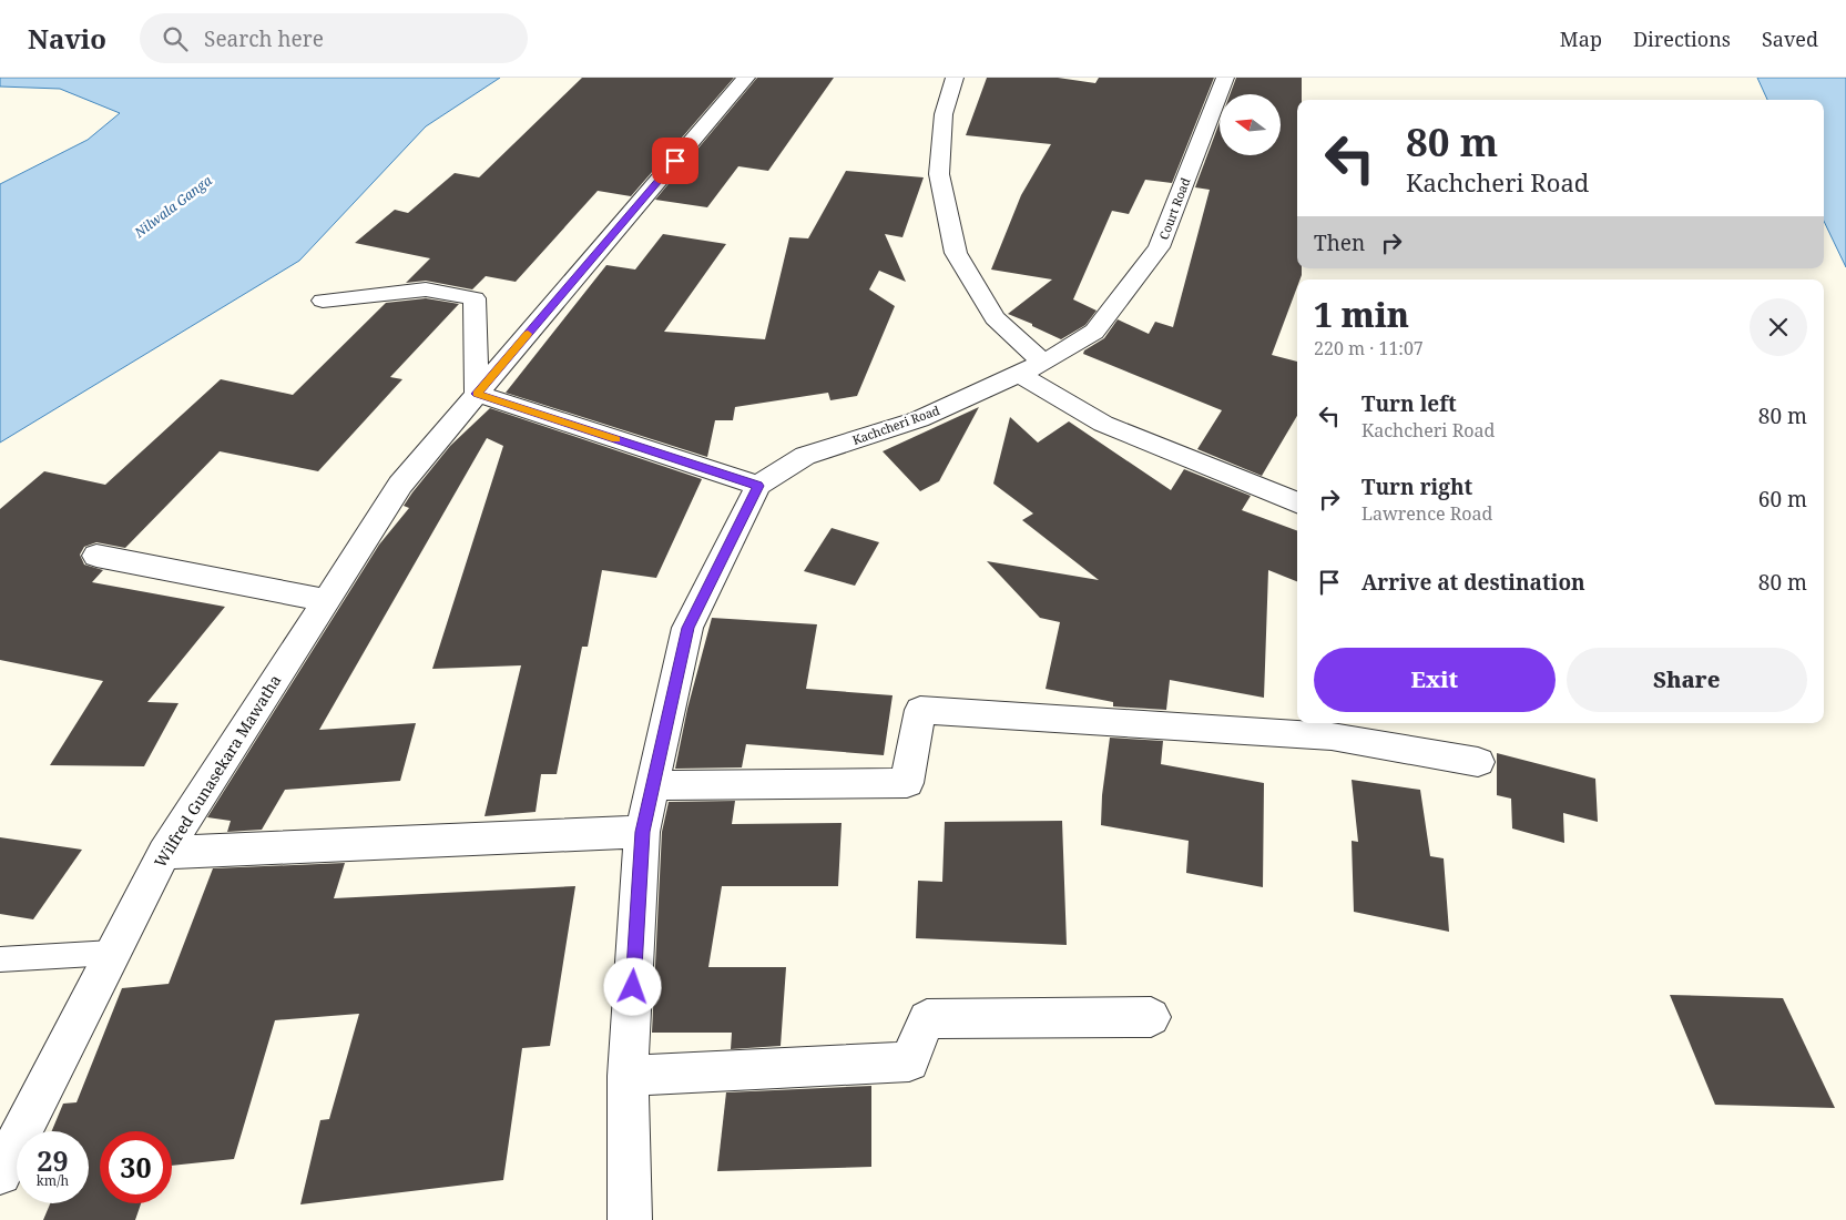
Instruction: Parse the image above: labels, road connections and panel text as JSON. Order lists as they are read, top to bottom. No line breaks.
{"streets":{"street":["Court Road","Kachcheri Road","Wilfred Gunasekara Mawatha"]},"crossings":[["Court Road","Kachcheri Road"]],"water":["Nilwala Ganga"],"north":"left","page":{"header":"Navio","search":"Search here","nav":["Map","Directions","Saved"],"turn":["80 m","Kachcheri Road"],"then":"Then","heading":["1 min","220 m · 11:07"],"list":[{"name":"Turn left","note":"Kachcheri Road","value":"80 m"},{"name":"Turn right","note":"Lawrence Road","value":"60 m"},{"name":"Arrive at destination","value":"80 m"}],"buttons":["Exit","Share"],"speed":"29 km/h","limit":"30"}}
